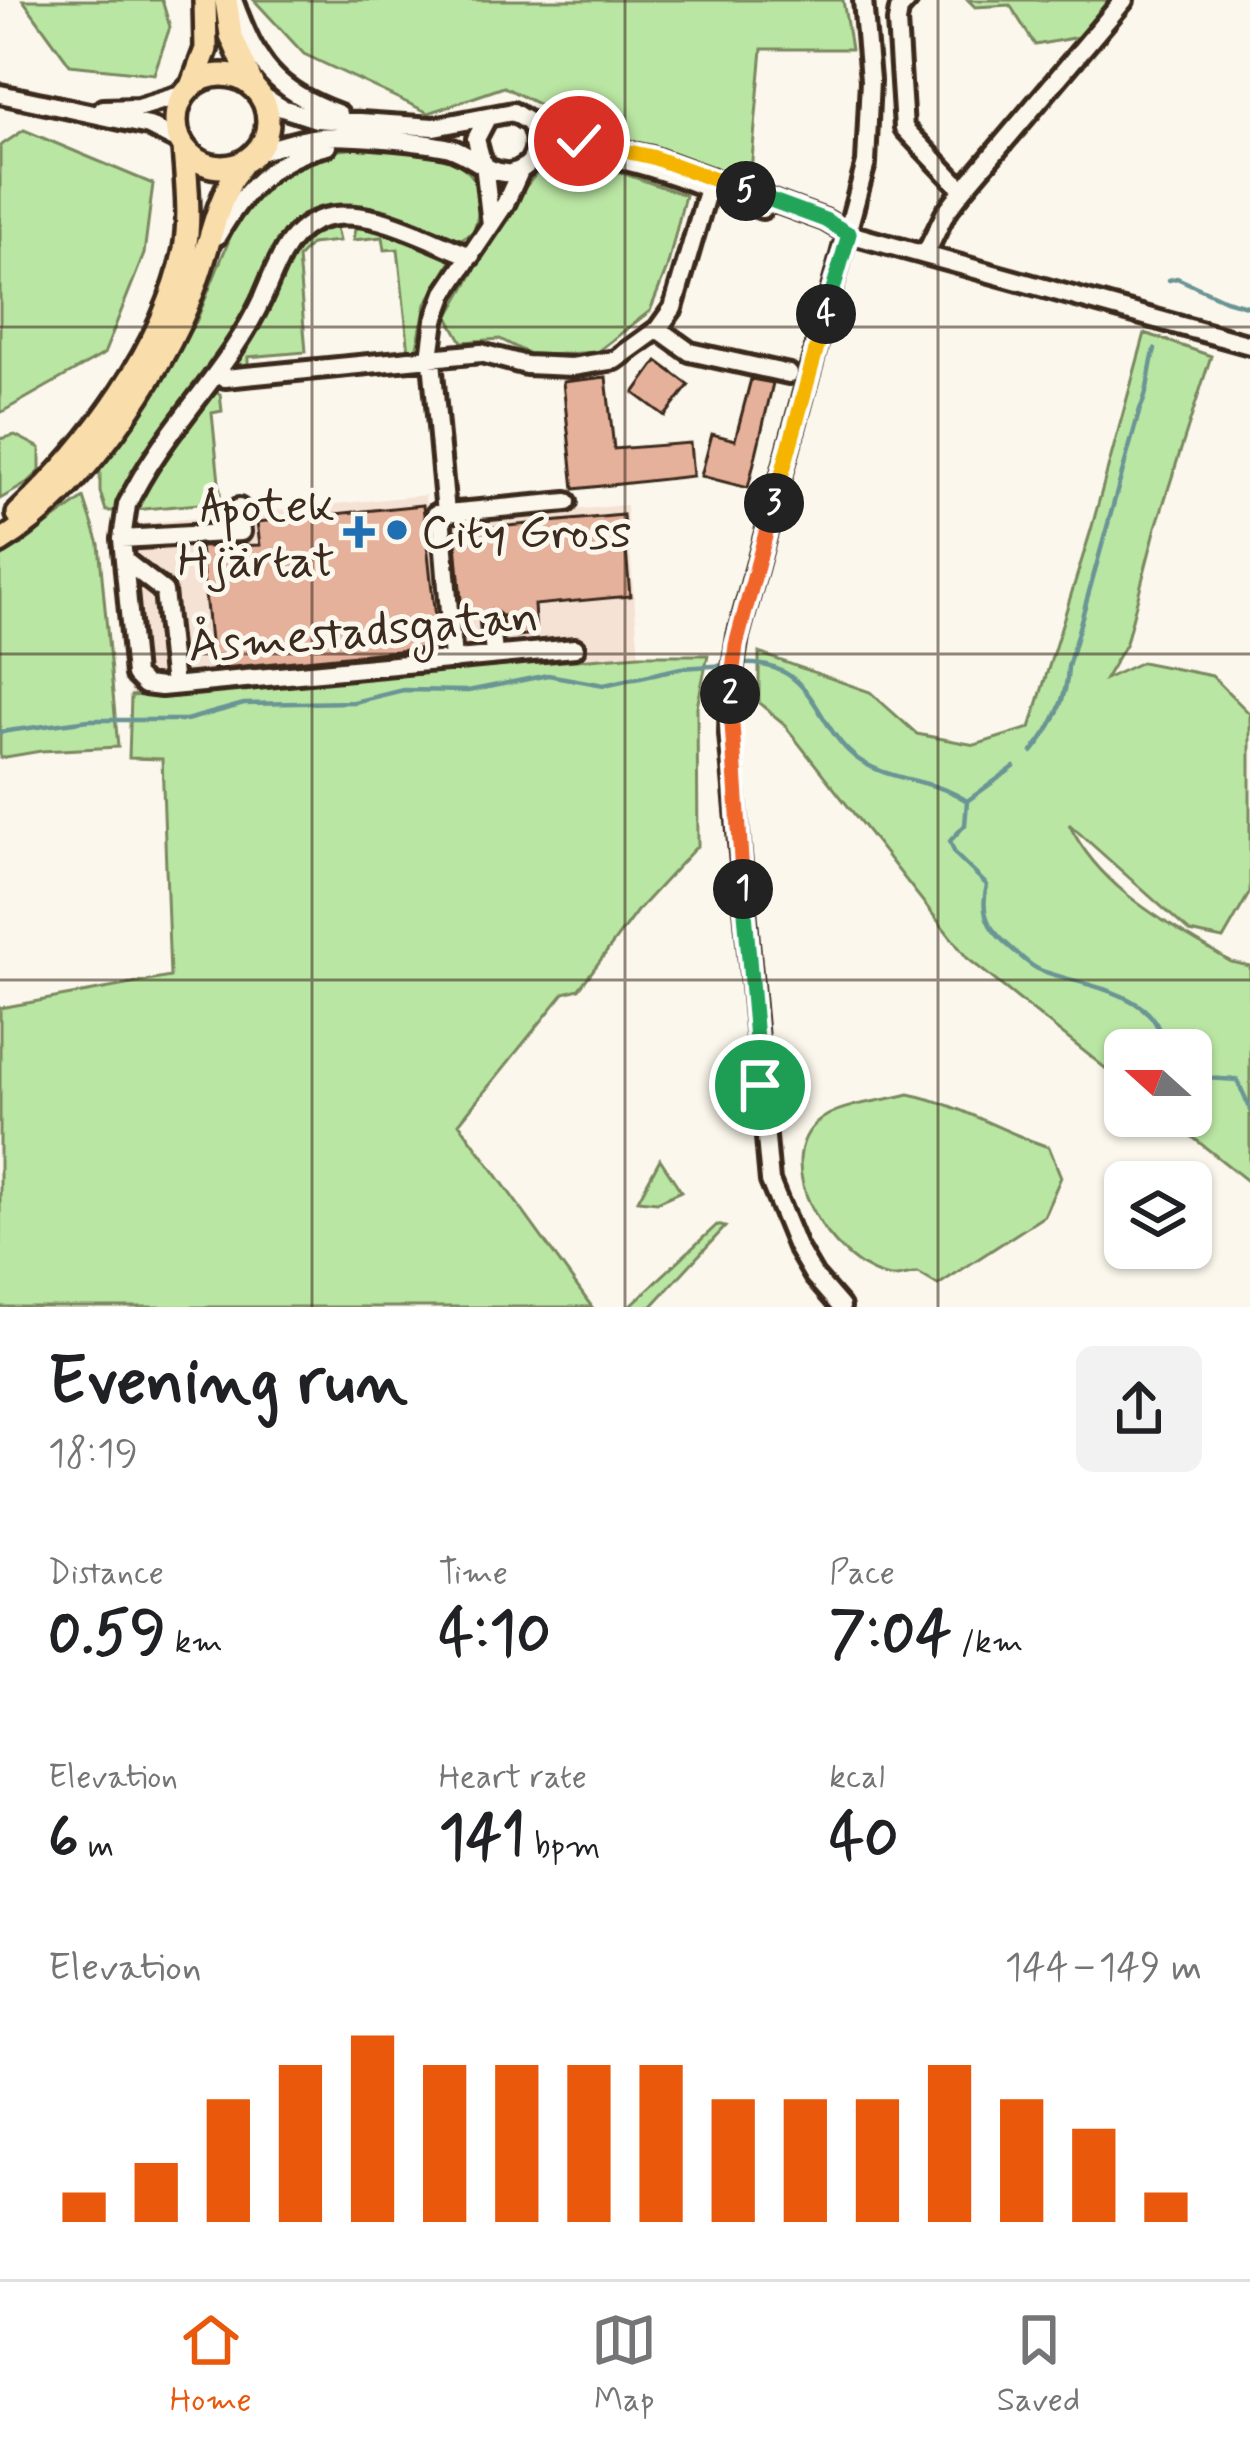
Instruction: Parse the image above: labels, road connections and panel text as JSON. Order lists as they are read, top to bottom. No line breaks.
{"streets":{"street":["Åsmestadsgatan"]},"places":{"other":["City Gross"],"health":["Apotek Hjärtat"]},"north":"left","page":{"pins":["5","4","3","2","1"],"heading":["Evening run","18:19"],"stats":[["Distance","0.59 km"],["Time","4:10"],["Pace","7:04 /km"],["Elevation","6 m"],["Heart rate","141 bpm"],["kcal","40"]],"chart":["Elevation","144–149 m"],"tabs":["Home","Map","Saved"]}}
